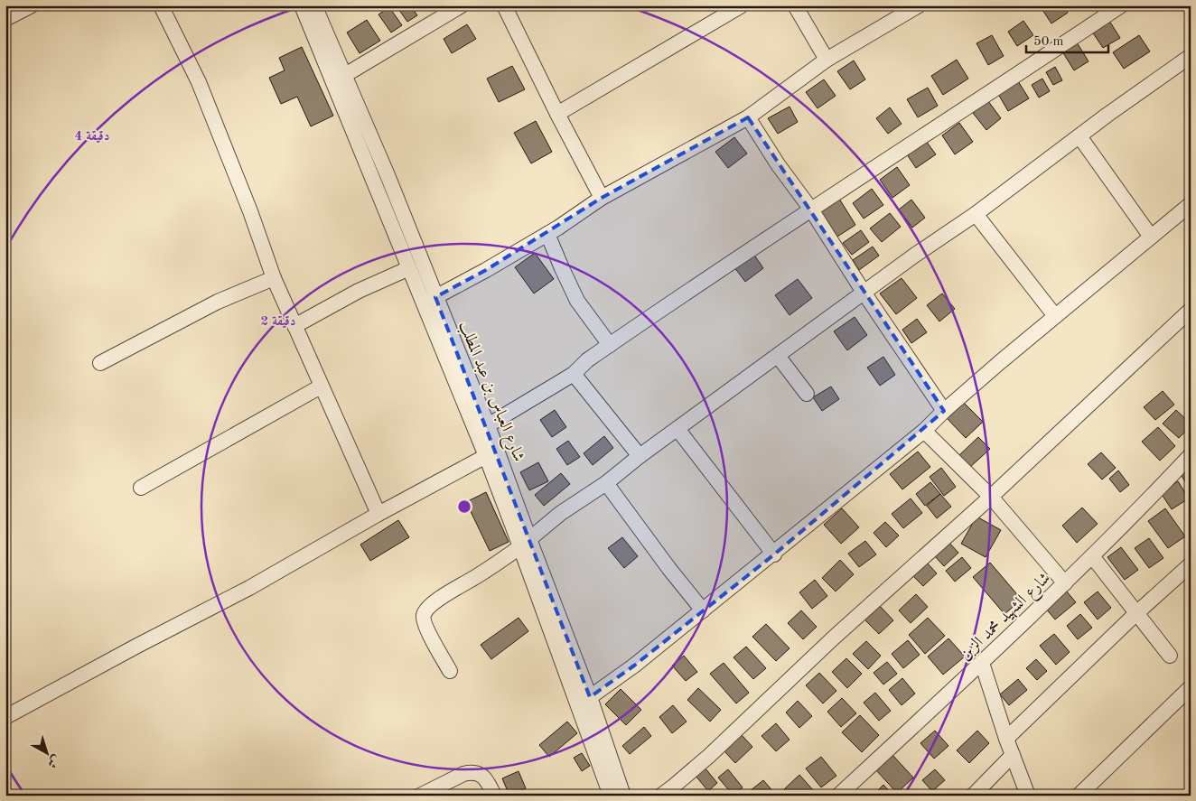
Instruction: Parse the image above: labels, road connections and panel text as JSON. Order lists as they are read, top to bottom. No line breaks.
{"streets":{"street":["شارع العباس بن عبد المطلب","شارع الشهيد محمد الزبن"]},"scale_bar":"50 m","north":"bottom right","rings":["4 دقيقة","2 دقيقة"]}
